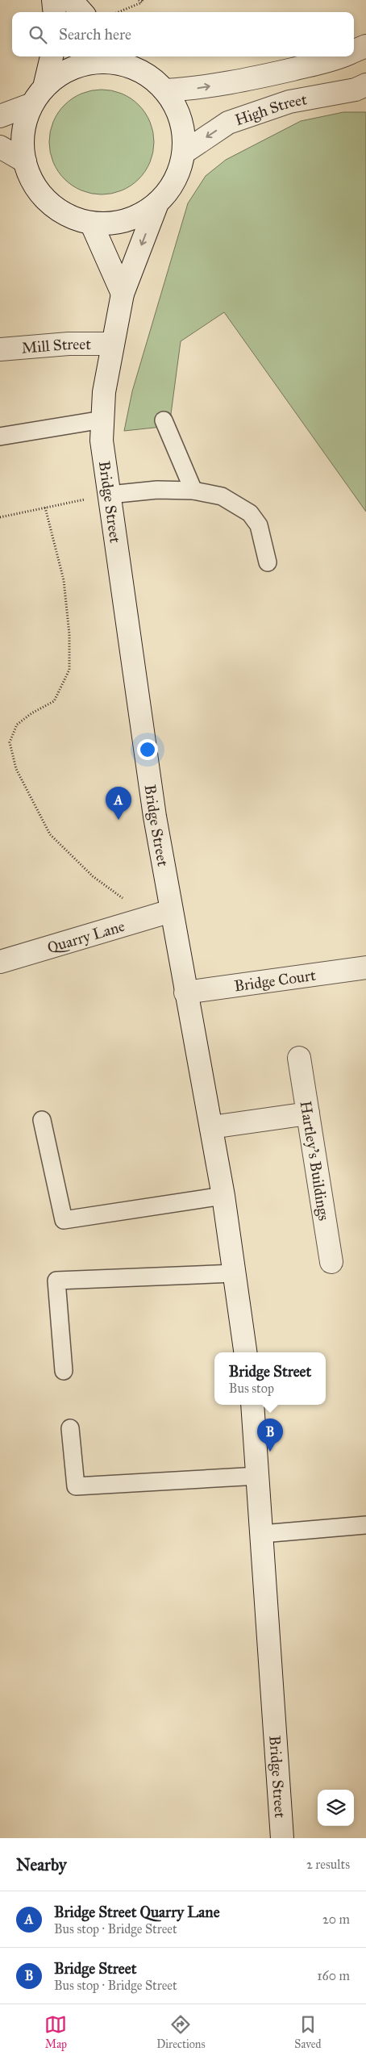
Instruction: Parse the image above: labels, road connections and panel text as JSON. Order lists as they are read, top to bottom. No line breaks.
{"streets":{"main road":["High Street","Mill Street","Bridge Street","Quarry Lane","Bridge Court","Hartley's Buildings"]},"crossings":[["Mill Street","Bridge Street"],["Bridge Street","Quarry Lane"],["Bridge Street","Bridge Court"]],"page":{"search":"Search here","pins":["A","B"],"popup":["Bridge Street","Bus stop"],"heading":["Nearby","2 results"],"list":[{"mark":"A","name":"Bridge Street Quarry Lane","note":"Bus stop · Bridge Street","value":"20 m"},{"mark":"B","name":"Bridge Street","note":"Bus stop · Bridge Street","value":"160 m"}],"nav":["Map","Directions","Saved"]}}
